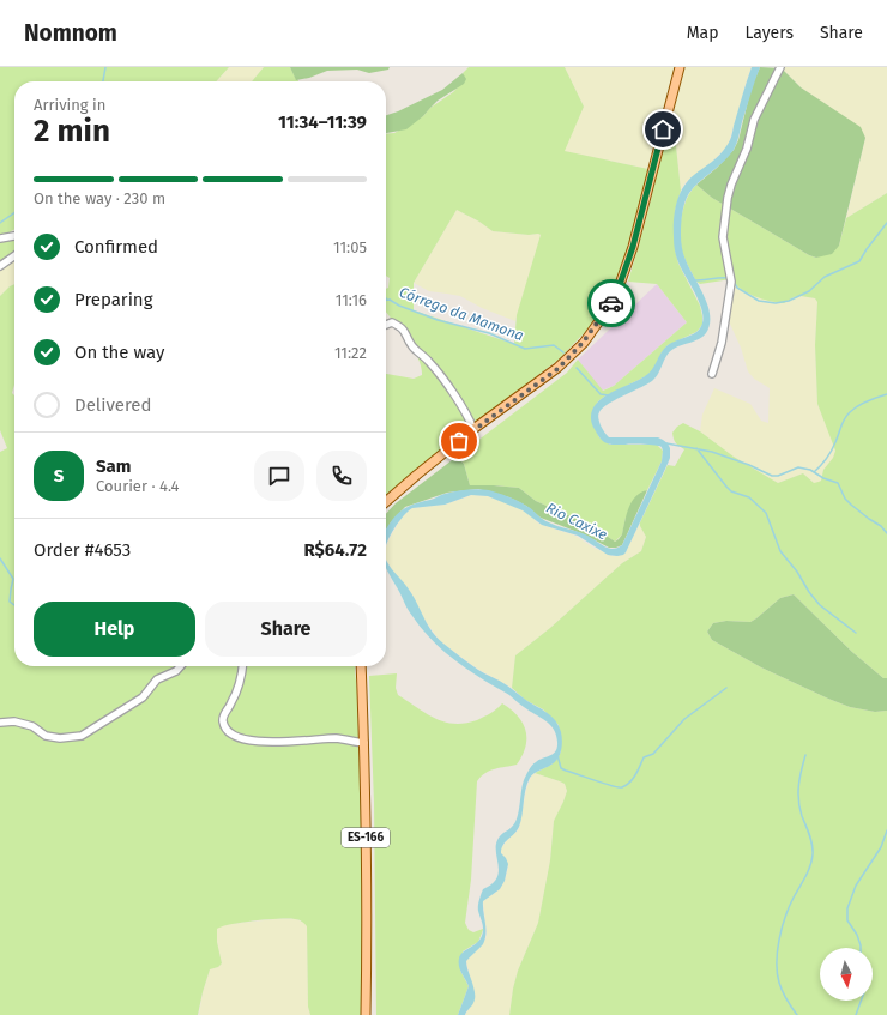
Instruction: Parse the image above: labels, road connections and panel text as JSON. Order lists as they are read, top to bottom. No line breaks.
{"streets":{"main road":["ES-166"]},"water":["Córrego da Mamona","Rio Caxixe"],"north":"bottom","page":{"header":"Nomnom","nav":["Map","Layers","Share"],"heading":["2 min","Arriving in","11:34–11:39"],"panel":["Sam","Courier · 4.4","Order #4653","R$64.72"],"bar":"On the way · 230 m","list":[["Confirmed","11:05"],["Preparing","11:16"],["On the way","11:22"],"Delivered"],"round":"S","buttons":["Help","Share"]}}
